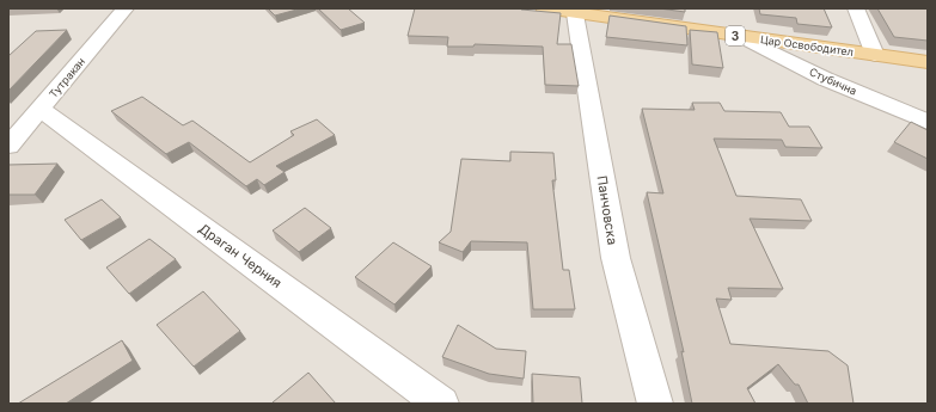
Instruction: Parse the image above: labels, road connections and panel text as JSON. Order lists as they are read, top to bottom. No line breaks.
{"streets":{"main road":["3","Цар Освободител"],"street":["Тутракан","Стубична","Панчовска","Драган Черния"]},"crossings":[["Цар Освободител","Стубична"],["Цар Освободител","Панчовска"],["Тутракан","Драган Черния"]]}
